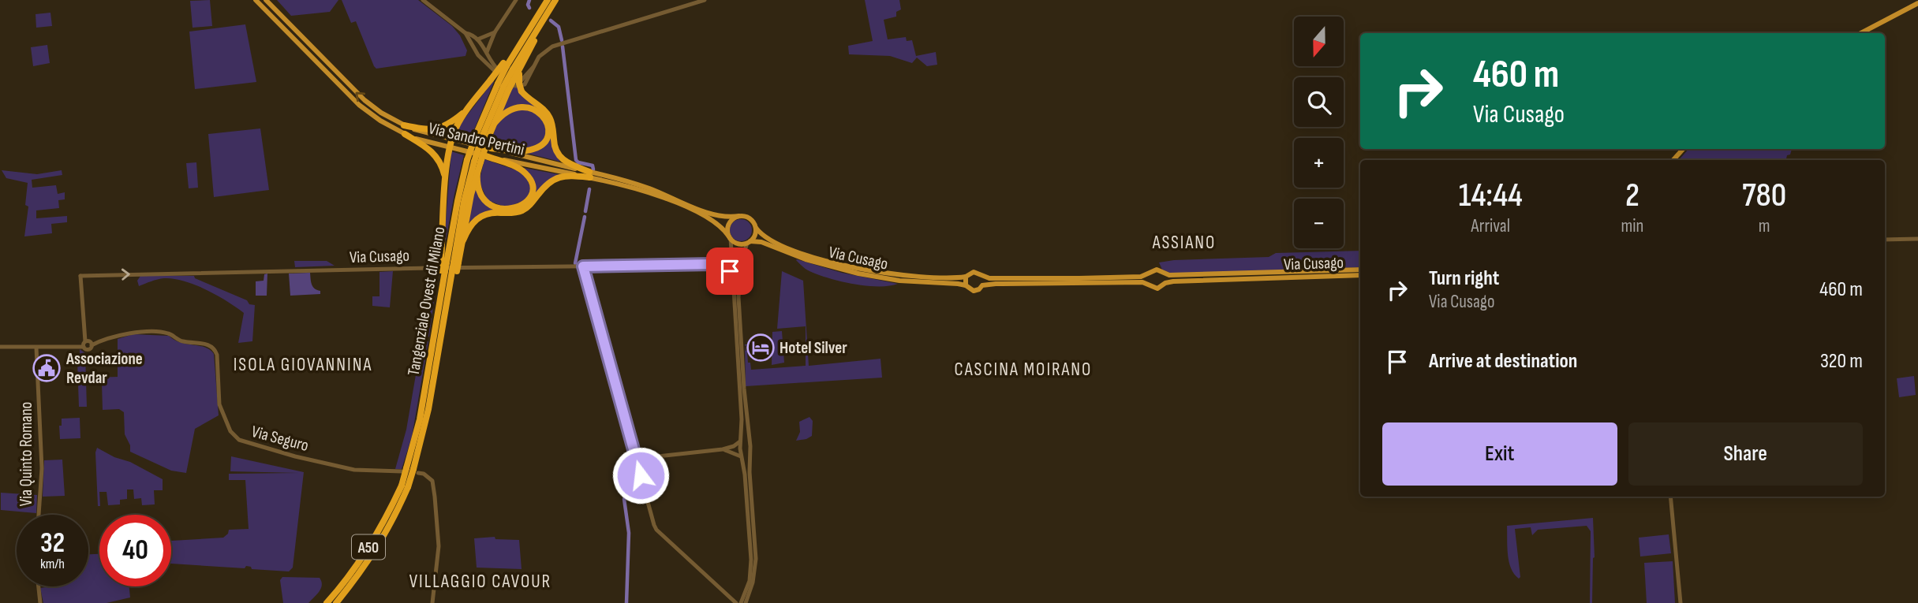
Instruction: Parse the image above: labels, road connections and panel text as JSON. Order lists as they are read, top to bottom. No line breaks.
{"streets":{"highway":["Tangenziale Ovest di Milano","A50"],"main road":["Via Sandro Pertini","Via Cusago"],"street":["Via Seguro","Via Quinto Romano"]},"crossings":[["Via Sandro Pertini","Via Cusago"],["Via Cusago","Via Seguro"],["Tangenziale Ovest di Milano","Via Seguro"],["Via Seguro","Via Quinto Romano"]],"districts":["ASSIANO","ISOLA GIOVANNINA","CASCINA MOIRANO","VILLAGGIO CAVOUR"],"places":{"hotel":["Hotel Silver"],"public building":["Associazione Revdar"]},"north":"bottom","page":{"map_buttons":["+","−"],"turn":["460 m","Via Cusago"],"eta":["14:44","Arrival","2","min","780","m"],"list":[{"name":"Turn right","note":"Via Cusago","value":"460 m"},{"name":"Arrive at destination","value":"320 m"}],"buttons":["Exit","Share"],"speed":"32 km/h","limit":"40"}}
